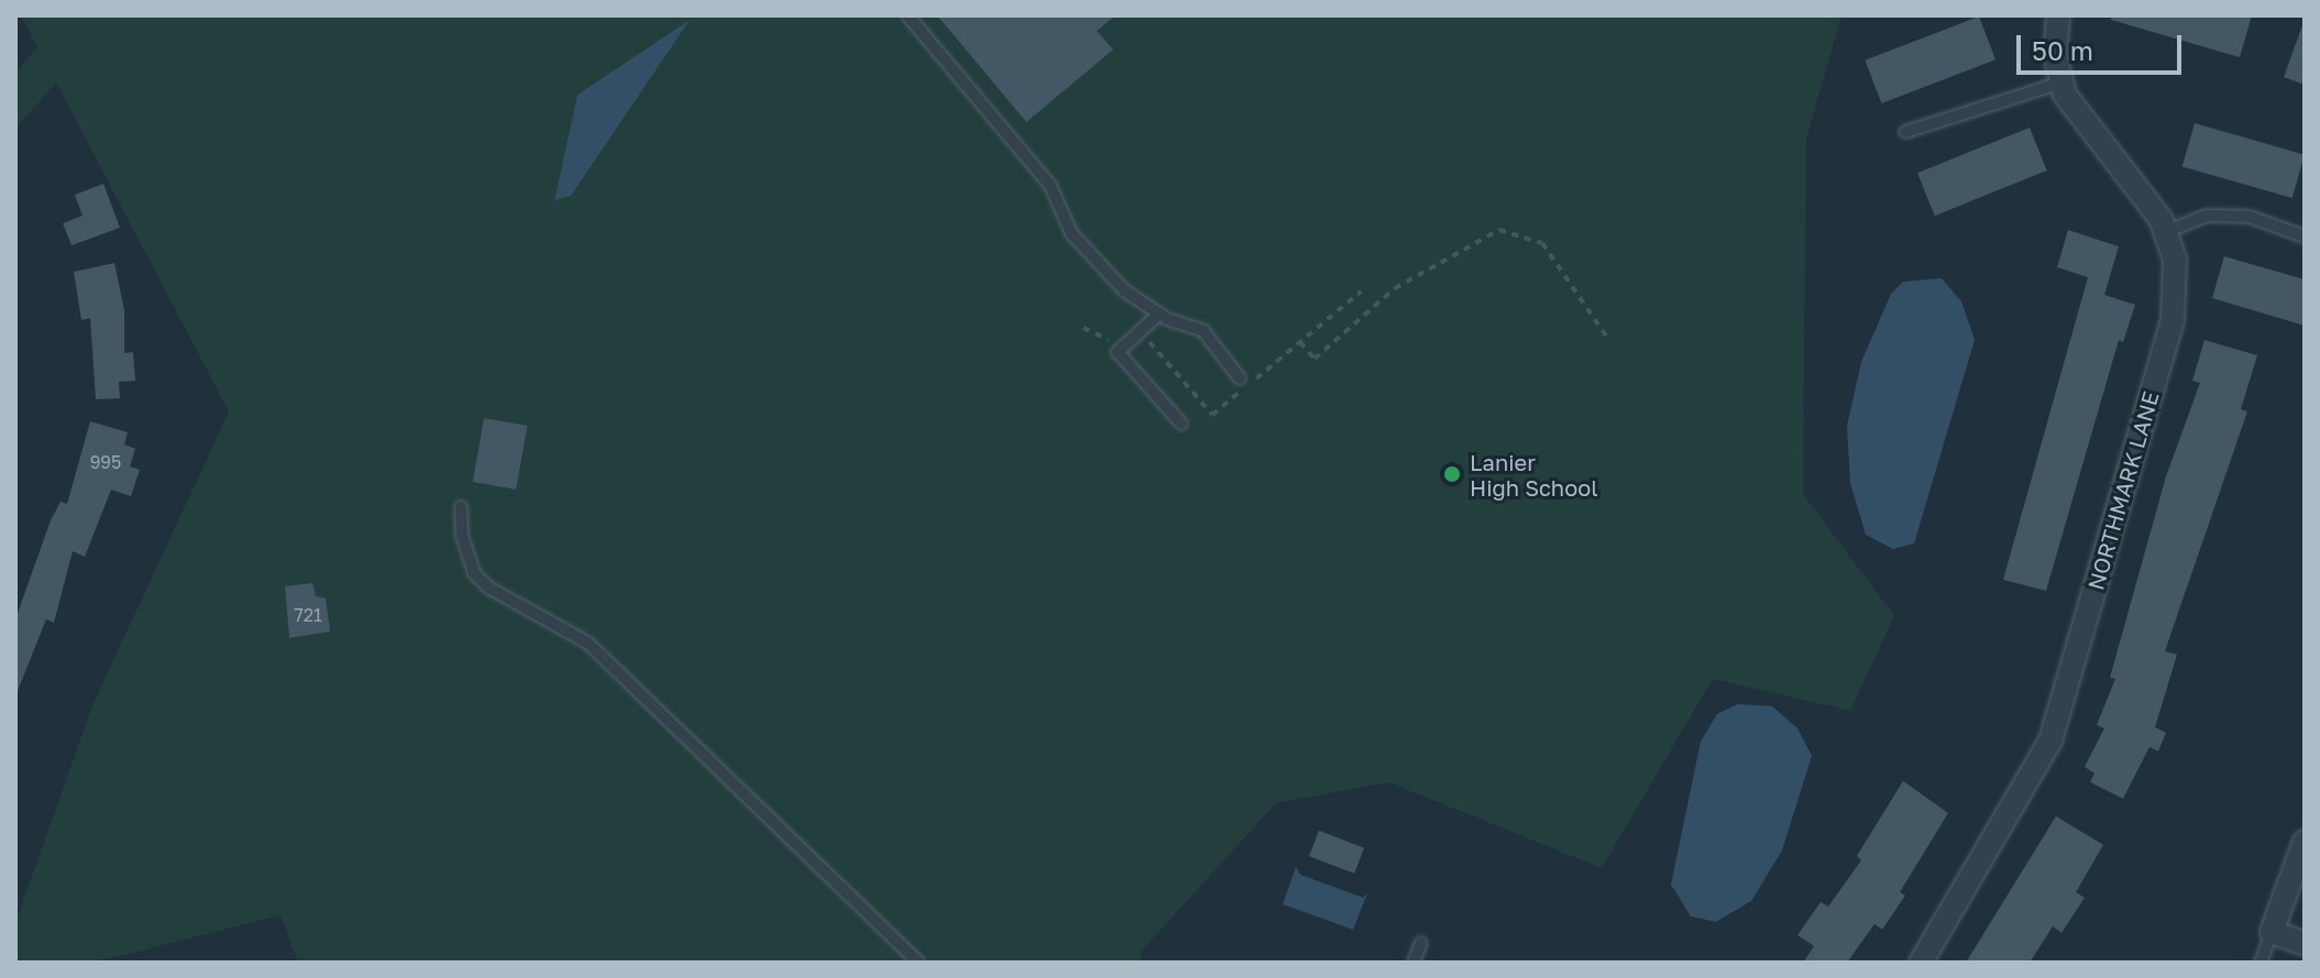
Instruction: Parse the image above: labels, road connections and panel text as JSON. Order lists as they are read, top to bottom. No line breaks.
{"streets":{"street":["NORTHMARK LANE"]},"places":["Lanier High School"],"house_numbers":["995","721"],"scale_bar":"50 m"}
